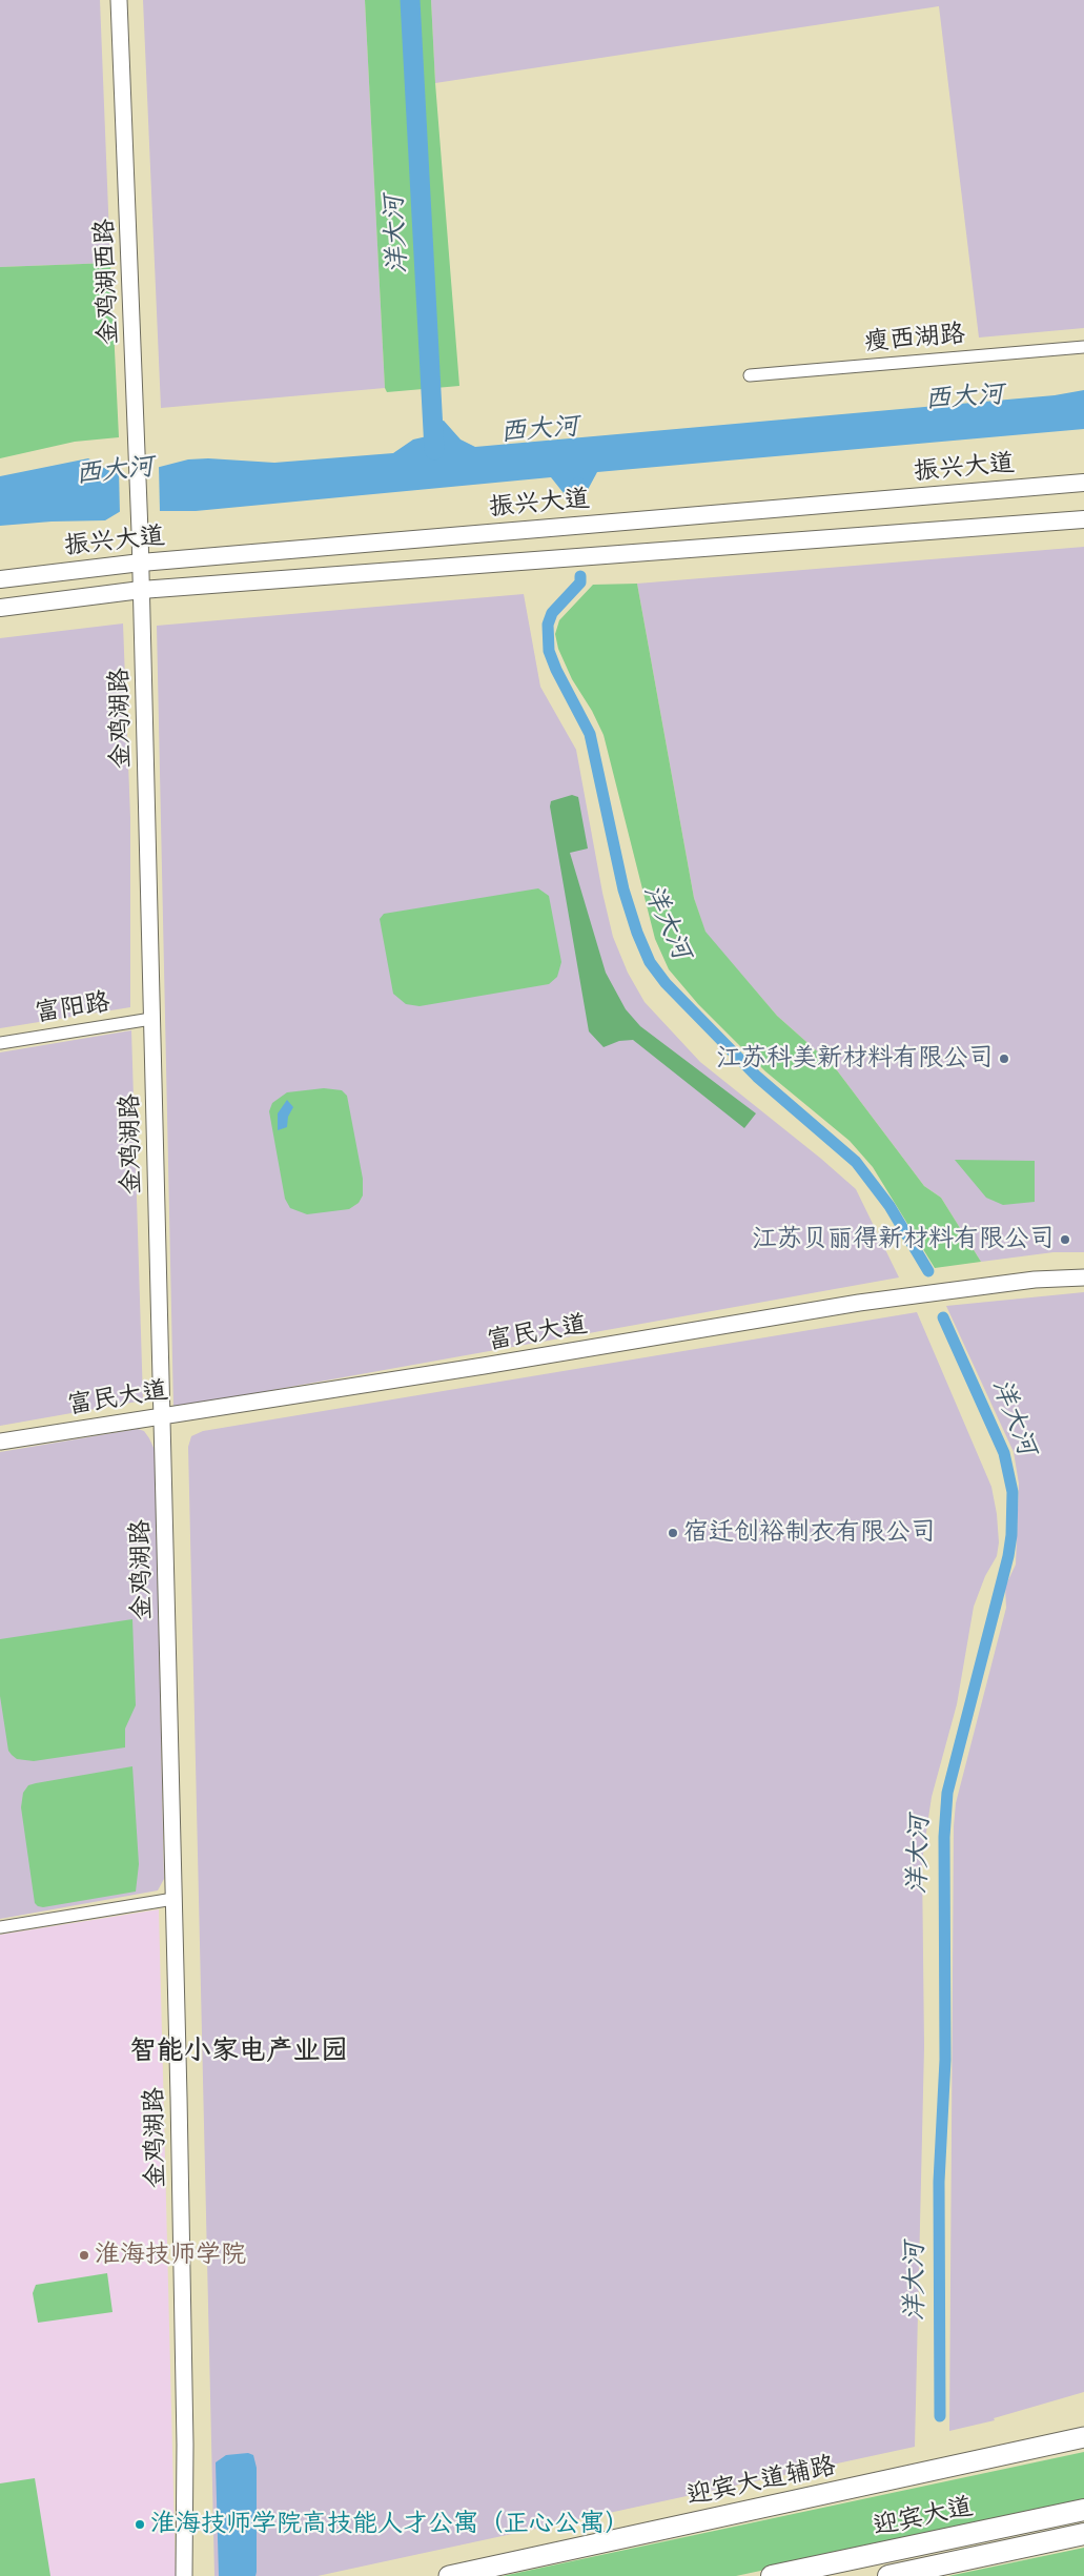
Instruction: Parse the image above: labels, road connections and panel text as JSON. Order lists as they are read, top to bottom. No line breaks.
{"streets":{"highway":["迎宾大道"],"main road":["振兴大道","迎宾大道辅路"],"street":["金鸡湖西路","瘦西湖路","金鸡湖路","富阳路","富民大道"]},"crossings":[["金鸡湖西路","振兴大道"],["金鸡湖西路","金鸡湖路"],["振兴大道","金鸡湖路"],["金鸡湖路","富阳路"],["金鸡湖路","富民大道"]],"districts":["智能小家电产业园"],"water":["洋大河","西大河"],"places":["江苏科美新材料有限公司","江苏贝丽得新材料有限公司","宿迁创裕制衣有限公司","淮海技师学院","淮海技师学院高技能人才公寓（正心公寓）"]}
